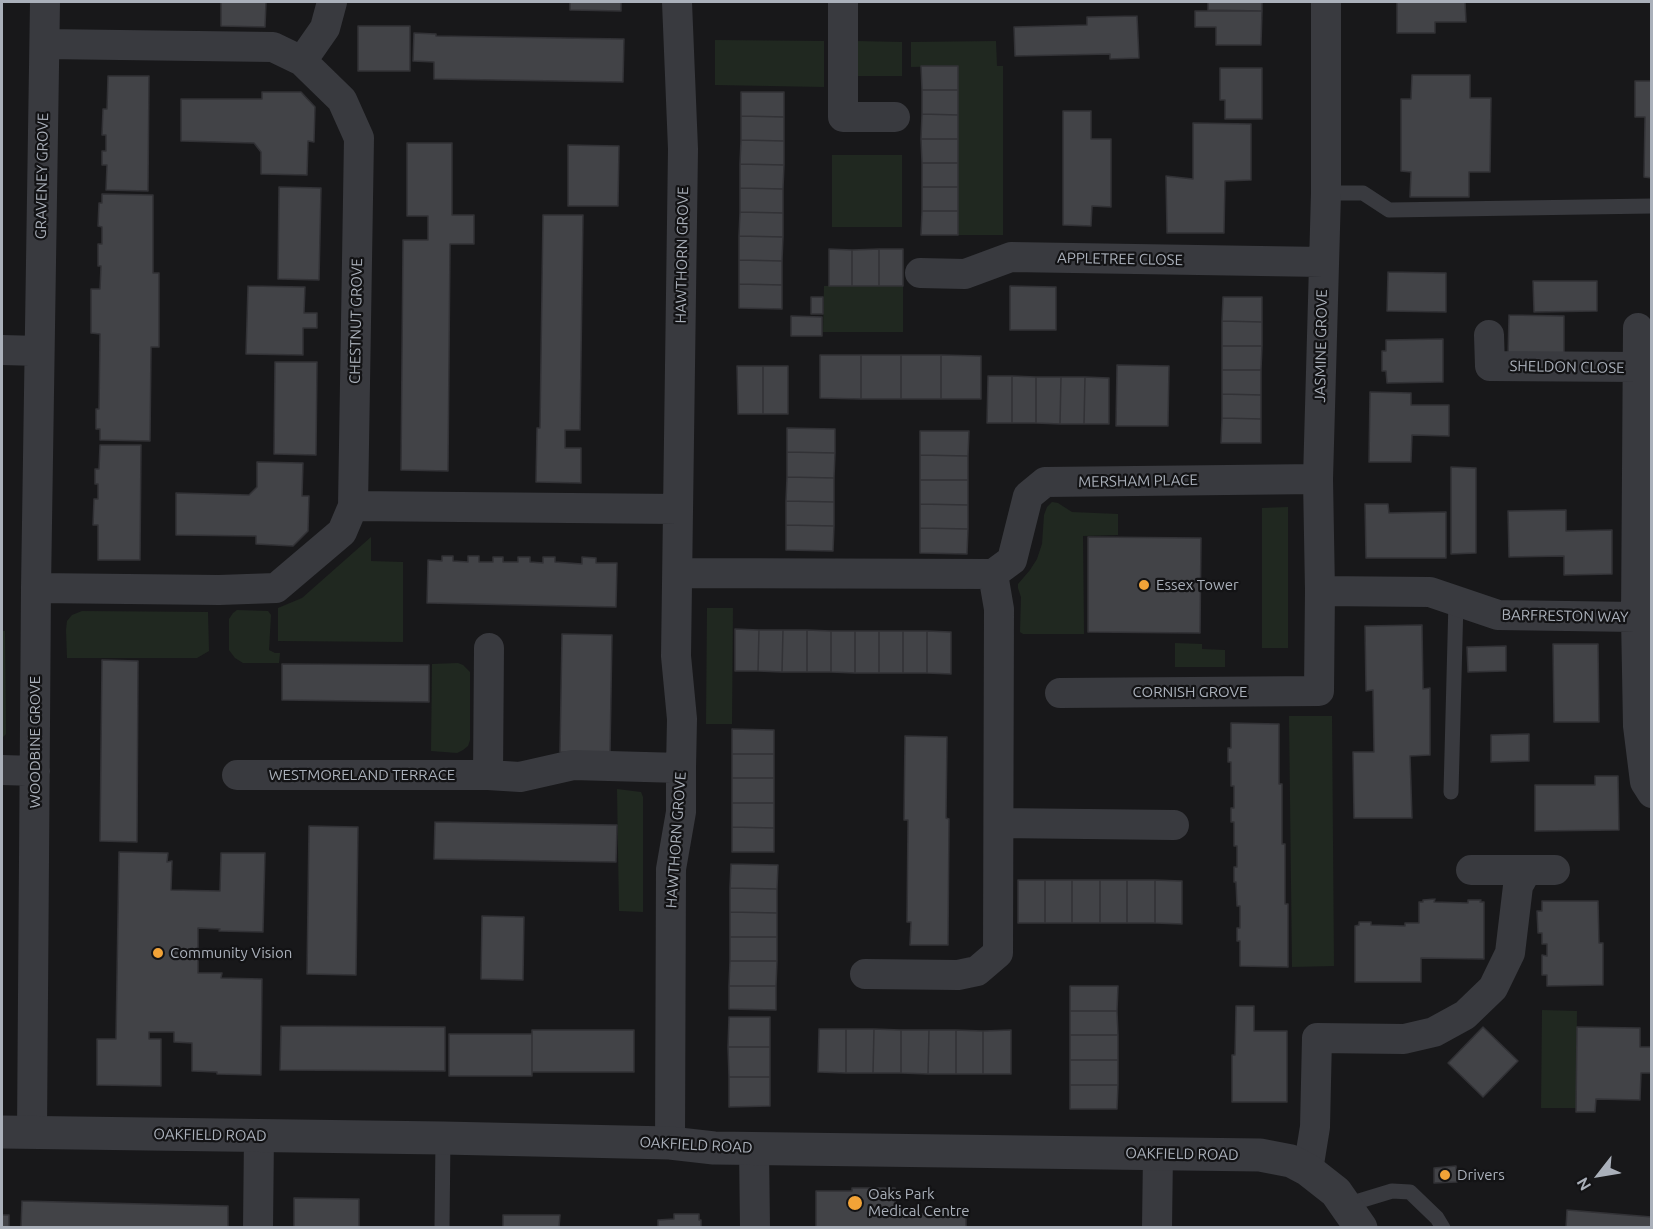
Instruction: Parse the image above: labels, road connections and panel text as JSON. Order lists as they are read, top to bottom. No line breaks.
{"streets":{"street":["GRAVENEY GROVE","HAWTHORN GROVE","APPLETREE CLOSE","CHESTNUT GROVE","JASMINE GROVE","SHELDON CLOSE","MERSHAM PLACE","BARFRESTON WAY","CORNISH GROVE","WOODBINE GROVE","WESTMORELAND TERRACE","OAKFIELD ROAD"]},"crossings":[["GRAVENEY GROVE","CHESTNUT GROVE"],["GRAVENEY GROVE","WOODBINE GROVE"],["HAWTHORN GROVE","WESTMORELAND TERRACE"],["HAWTHORN GROVE","OAKFIELD ROAD"],["APPLETREE CLOSE","JASMINE GROVE"],["CHESTNUT GROVE","WOODBINE GROVE"],["JASMINE GROVE","MERSHAM PLACE"],["JASMINE GROVE","BARFRESTON WAY"],["JASMINE GROVE","CORNISH GROVE"],["SHELDON CLOSE","BARFRESTON WAY"],["WOODBINE GROVE","OAKFIELD ROAD"]],"places":["Essex Tower","Community Vision","Drivers","Oaks Park Medical Centre"],"north":"bottom left"}
